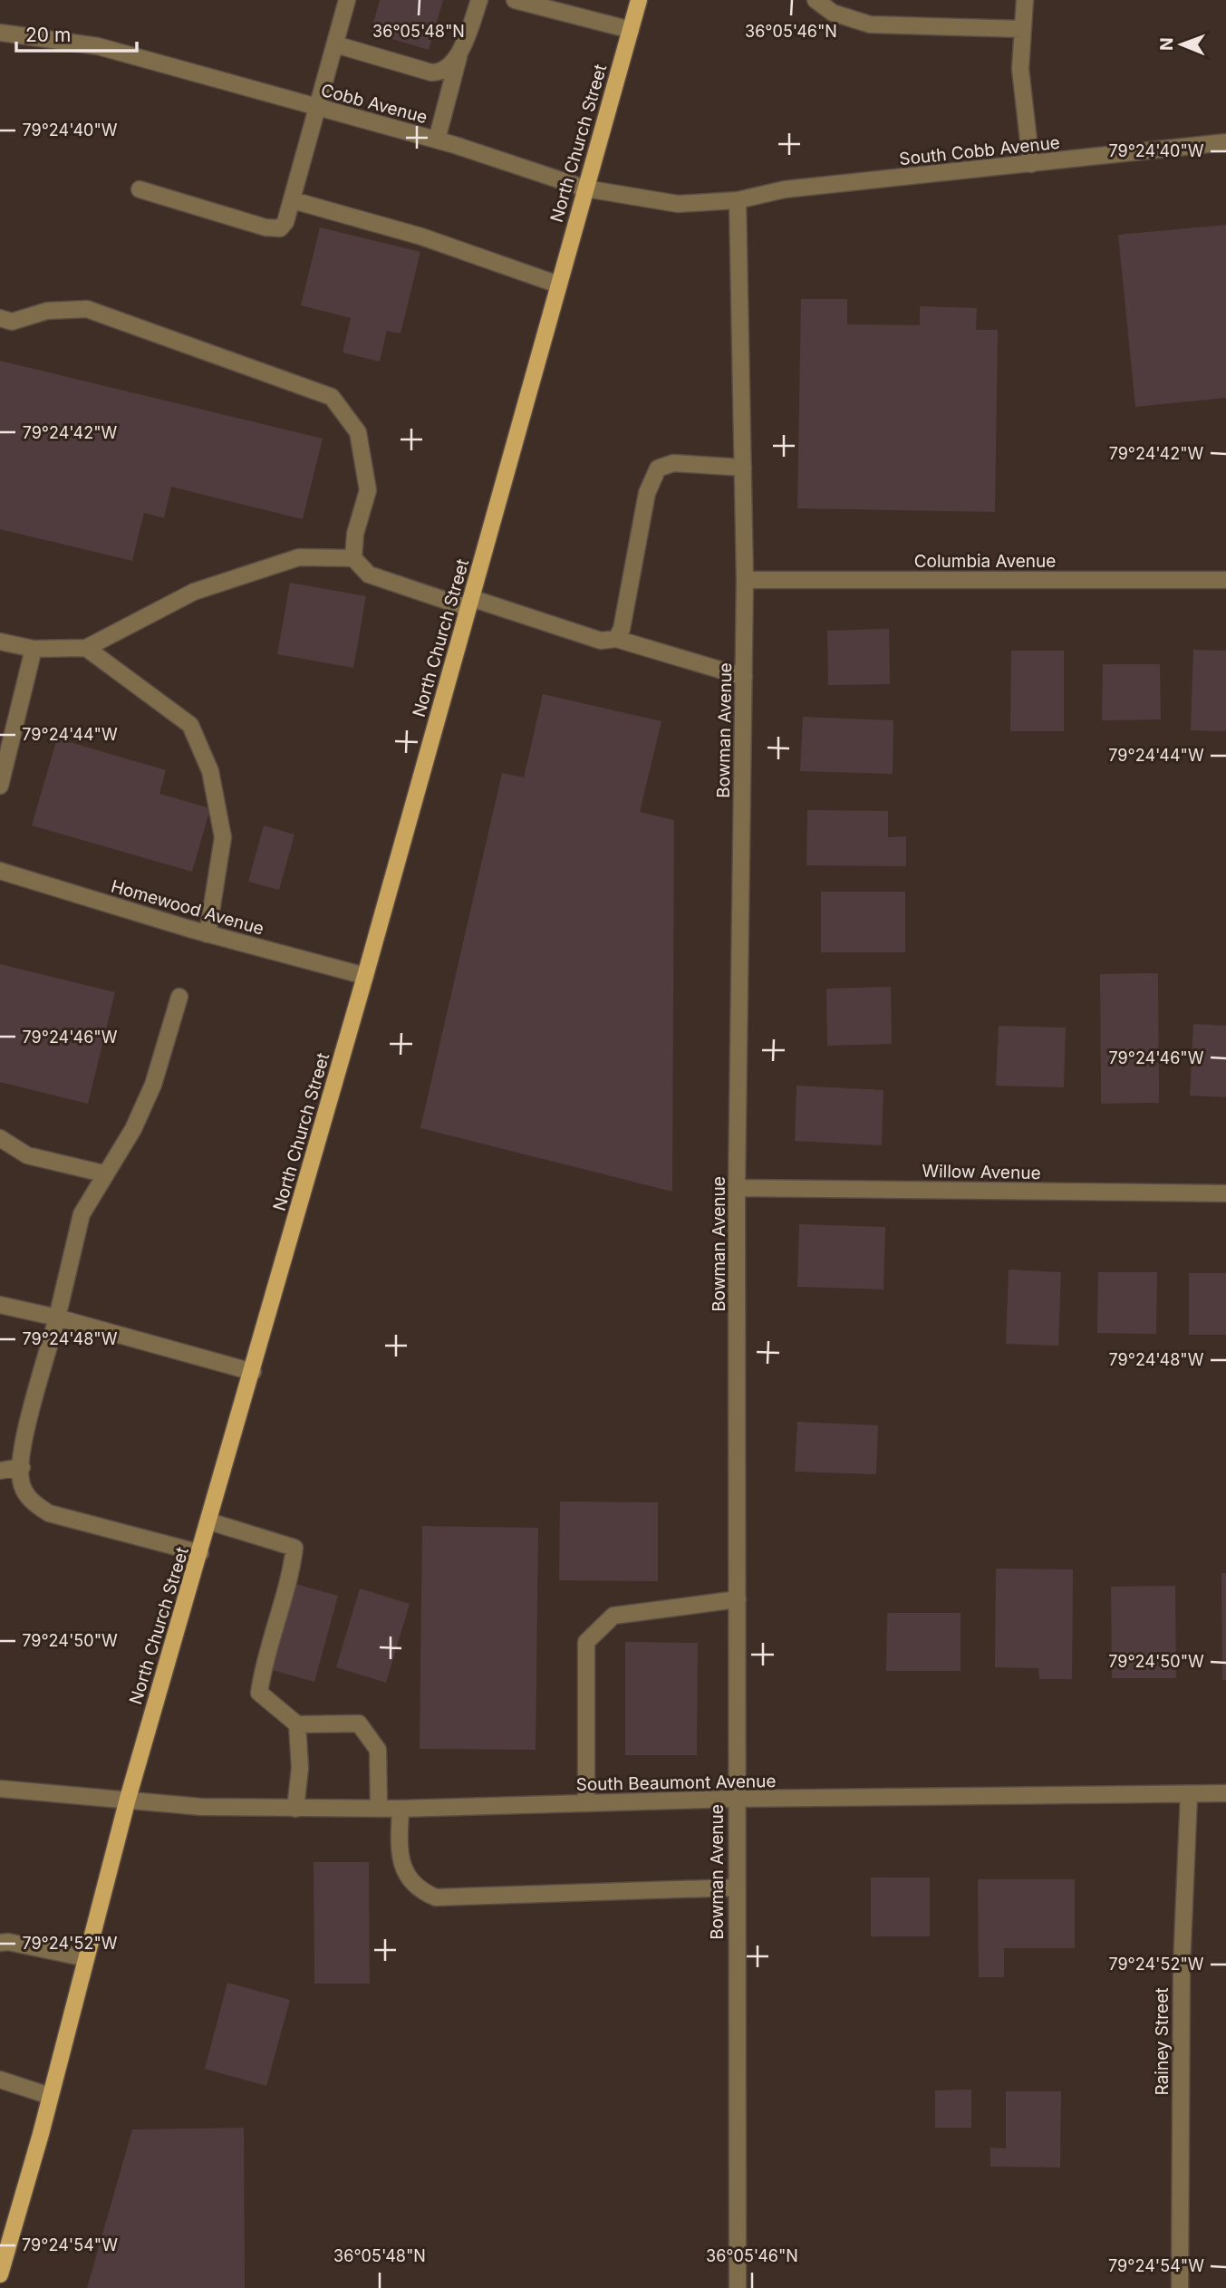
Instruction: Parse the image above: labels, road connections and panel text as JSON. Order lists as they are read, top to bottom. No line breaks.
{"streets":{"main road":["North Church Street"],"street":["Cobb Avenue","South Cobb Avenue","Columbia Avenue","Bowman Avenue","Homewood Avenue","Willow Avenue","South Beaumont Avenue","Rainey Street"]},"crossings":[["Cobb Avenue","North Church Street"],["Cobb Avenue","South Cobb Avenue"],["Cobb Avenue","Bowman Avenue"],["North Church Street","Homewood Avenue"],["North Church Street","South Beaumont Avenue"],["South Cobb Avenue","Bowman Avenue"],["Columbia Avenue","Bowman Avenue"],["Bowman Avenue","Willow Avenue"],["Bowman Avenue","South Beaumont Avenue"],["South Beaumont Avenue","Rainey Street"]],"scale_bar":"20 m","north":"left","coordinates":["36°05'48\"N","36°05'46\"N","79°24'40\"W","79°24'42\"W","79°24'44\"W","79°24'46\"W","79°24'48\"W","79°24'50\"W","79°24'52\"W","79°24'54\"W"]}
